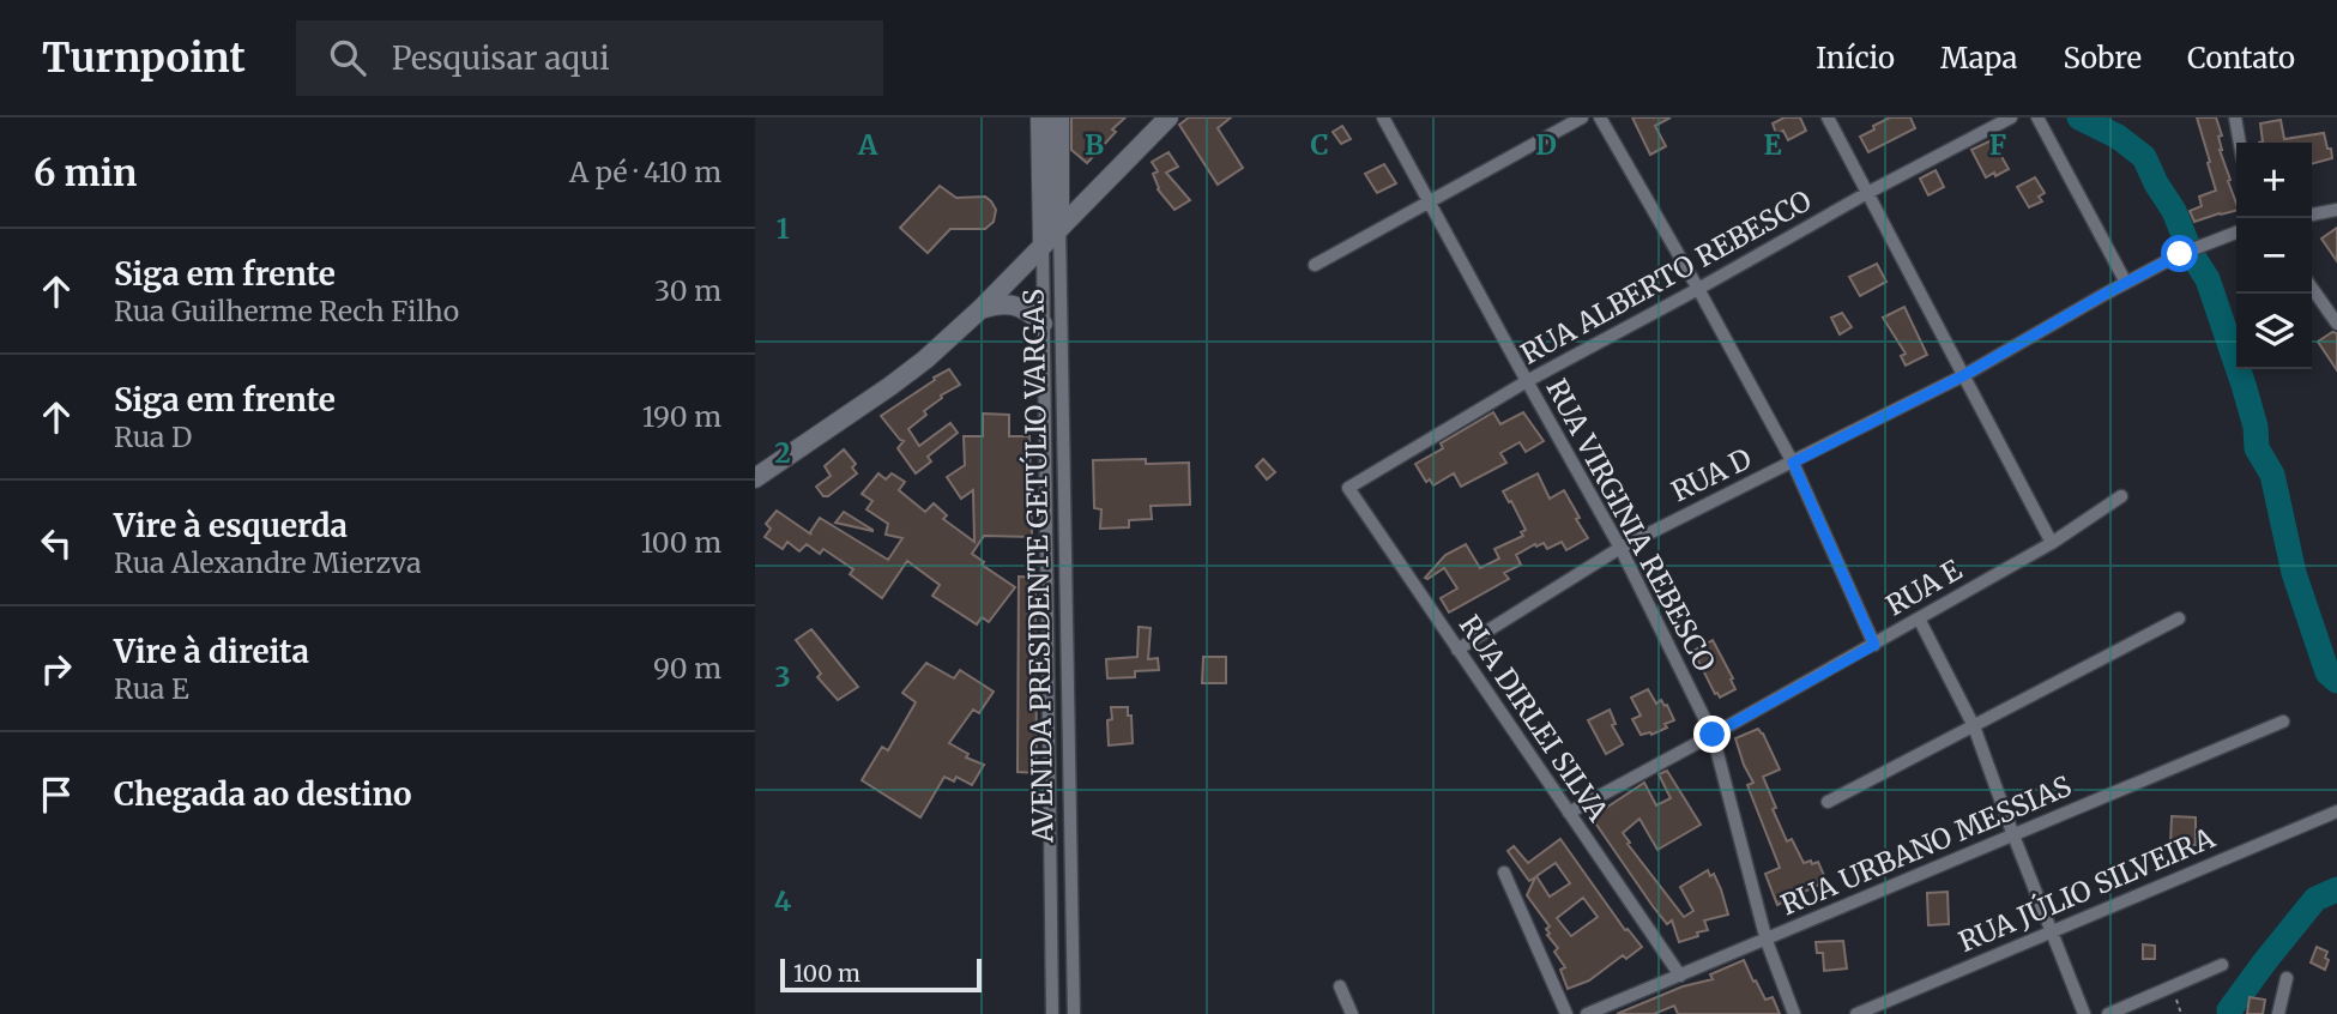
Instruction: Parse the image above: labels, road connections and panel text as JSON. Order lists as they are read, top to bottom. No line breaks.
{"streets":{"main road":["AVENIDA PRESIDENTE GETÚLIO VARGAS"],"street":["RUA ALBERTO REBESCO","RUA D","RUA VIRGINIA REBESCO","RUA E","RUA DIRLEI SILVA","RUA URBANO MESSIAS","RUA JÚLIO SILVEIRA"]},"crossings":[["RUA ALBERTO REBESCO","RUA VIRGINIA REBESCO"],["RUA ALBERTO REBESCO","RUA DIRLEI SILVA"],["RUA D","RUA VIRGINIA REBESCO"],["RUA D","RUA DIRLEI SILVA"],["RUA VIRGINIA REBESCO","RUA E"],["RUA VIRGINIA REBESCO","RUA URBANO MESSIAS"],["RUA E","RUA DIRLEI SILVA"],["RUA DIRLEI SILVA","RUA URBANO MESSIAS"]],"scale_bar":"100 m","page":{"header":"Turnpoint","search":"Pesquisar aqui","nav":["Início","Mapa","Sobre","Contato"],"heading":["6 min","A pé · 410 m"],"map_buttons":["+","−"],"list":[["Siga em frente","Rua Guilherme Rech Filho","30 m"],["Siga em frente","Rua D","190 m"],["Vire à esquerda","Rua Alexandre Mierzva","100 m"],["Vire à direita","Rua E","90 m"],"Chegada ao destino"],"scale":"100 m"},"grid":{"columns":["A","B","C","D","E","F"],"rows":["1","2","3","4"]}}
